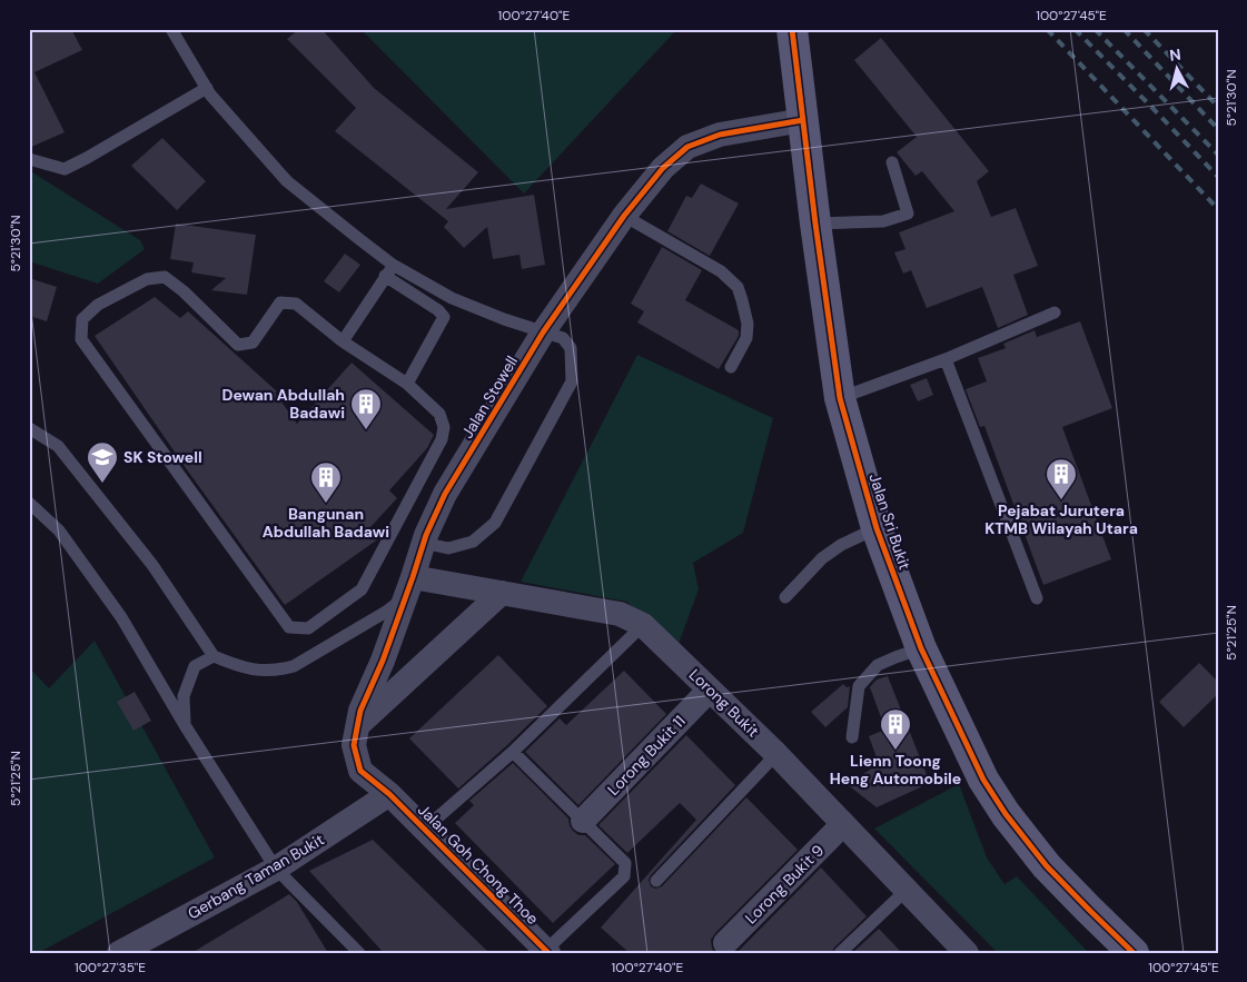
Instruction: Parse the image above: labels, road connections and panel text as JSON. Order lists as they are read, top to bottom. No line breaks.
{"streets":{"street":["Jalan Stowell","Jalan Sri Bukit","Lorong Bukit","Lorong Bukit 11","Jalan Goh Chong Thoe","Gerbang Taman Bukit","Lorong Bukit 9"]},"crossings":[["Jalan Stowell","Jalan Sri Bukit"],["Jalan Stowell","Lorong Bukit"],["Jalan Stowell","Jalan Goh Chong Thoe"],["Jalan Stowell","Gerbang Taman Bukit"],["Lorong Bukit","Lorong Bukit 11"],["Lorong Bukit","Lorong Bukit 9"],["Jalan Goh Chong Thoe","Gerbang Taman Bukit"]],"places":{"building":["Dewan Abdullah Badawi","Pejabat Jurutera KTMB Wilayah Utara","Bangunan Abdullah Badawi","Lienn Toong Heng Automobile"],"school or university":["SK Stowell"]},"north":"top","coordinates":["100°27'40\"E","100°27'45\"E","5°21'30\"N","5°21'25\"N","100°27'35\"E"]}
